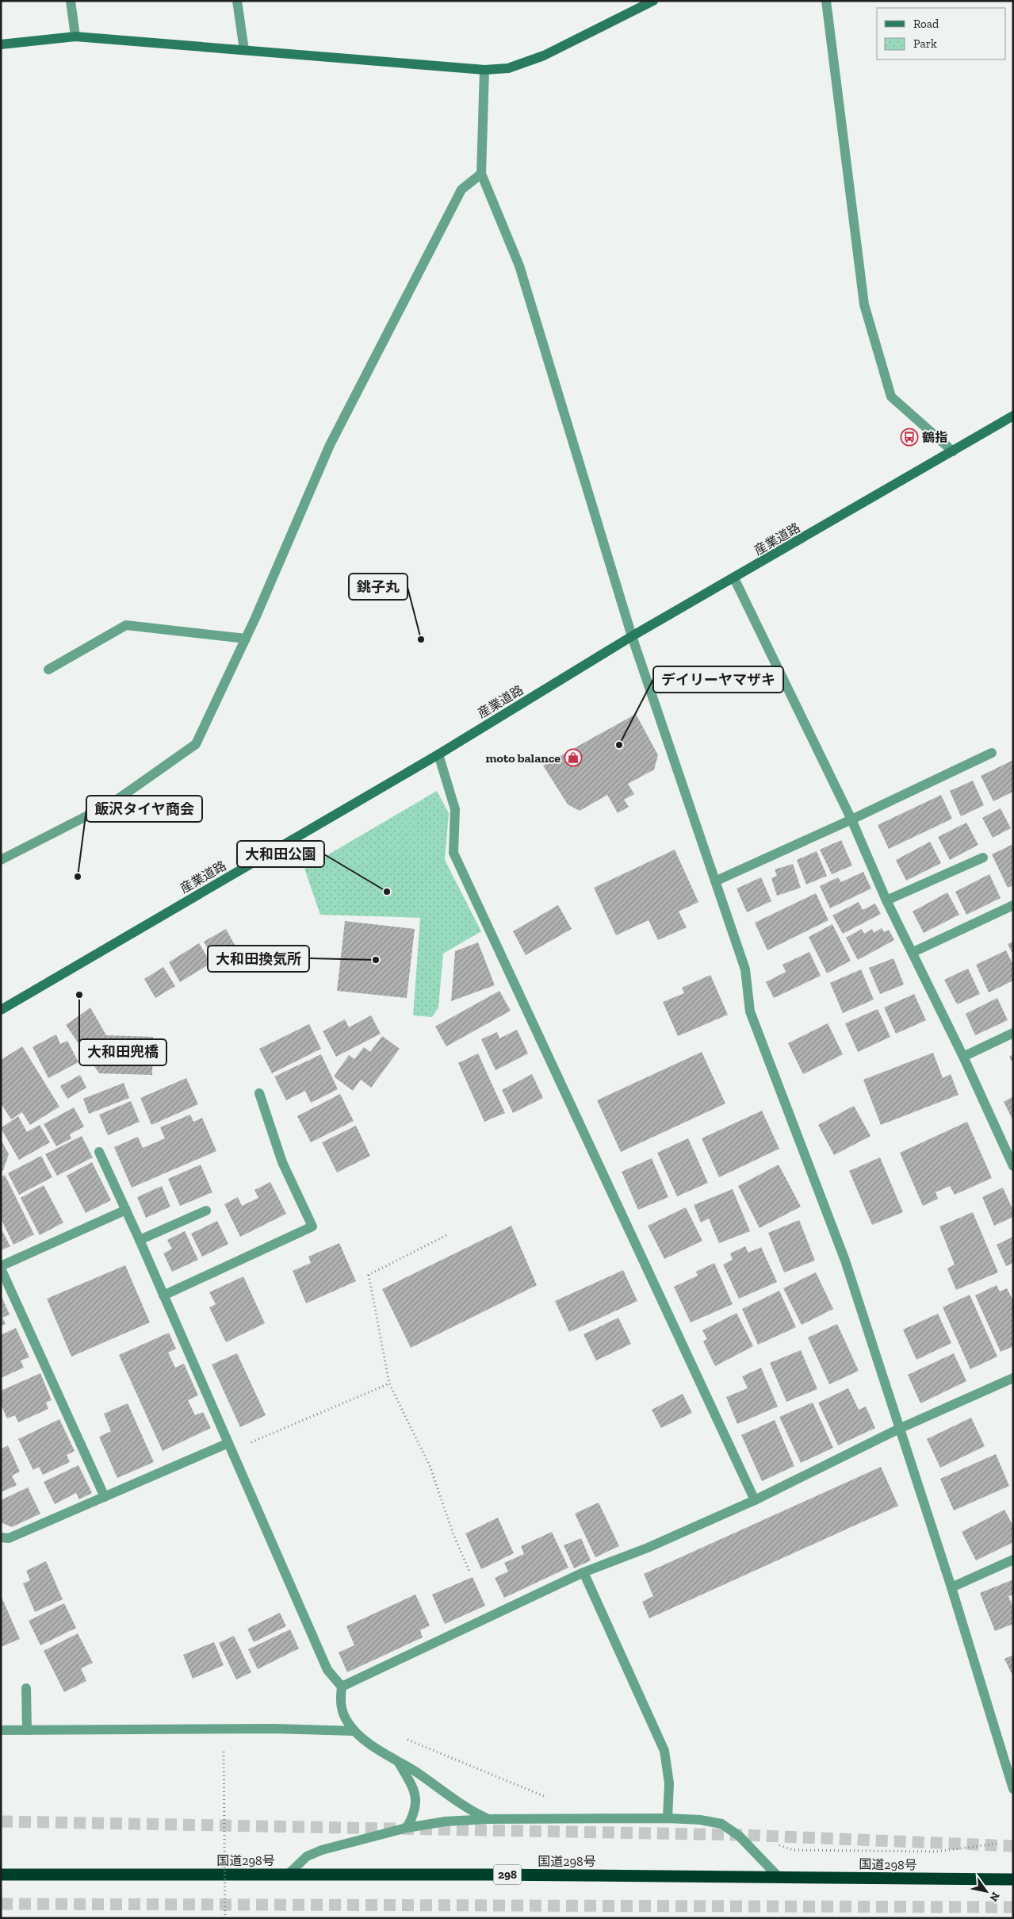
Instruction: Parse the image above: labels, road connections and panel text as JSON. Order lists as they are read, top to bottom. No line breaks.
{"streets":{"highway":["国道298号","298"],"main road":["産業道路"]},"places":{"bus stop":["鶴指"],"other":["銚子丸","デイリーヤマザキ","飯沢タイヤ商会","大和田公園","大和田換気所","大和田兜橋"],"shop":["moto balance"]},"legend":["Road","Park"],"north":"bottom right"}
